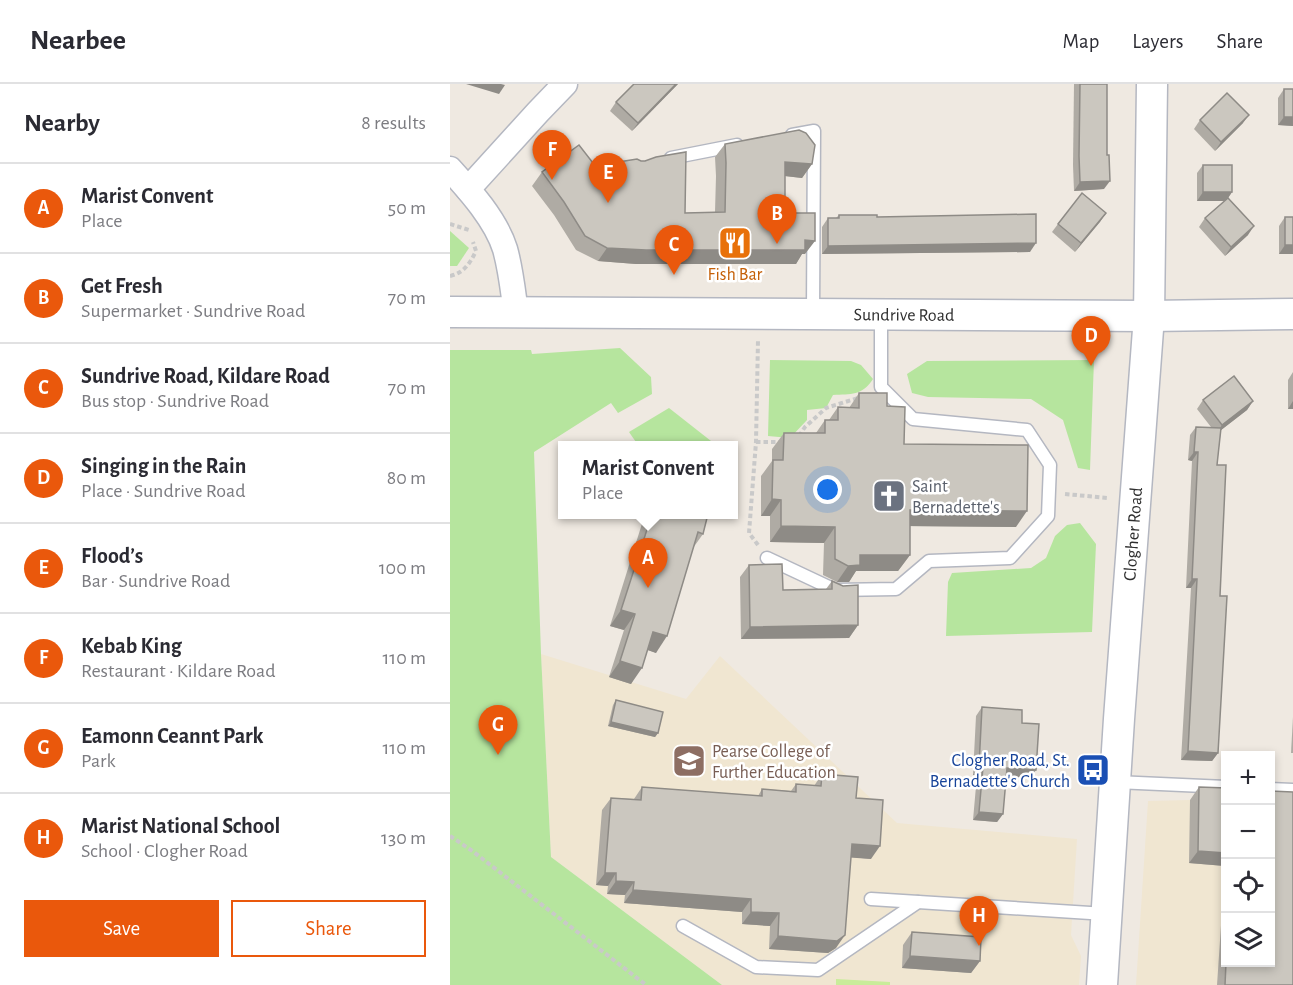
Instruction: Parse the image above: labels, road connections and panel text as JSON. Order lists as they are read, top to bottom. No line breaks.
{"streets":{"street":["Sundrive Road","Clogher Road"]},"crossings":[["Sundrive Road","Clogher Road"]],"places":{"restaurant":["Fish Bar"],"church":["Saint Bernadette's"],"school or university":["Pearse College of Further Education"],"bus stop":["Clogher Road, St. Bernadette's Church"]},"page":{"header":"Nearbee","nav":["Map","Layers","Share"],"heading":["Nearby","8 results"],"pins":["F","E","B","C","D","A","G","H"],"list":[{"mark":"A","name":"Marist Convent","note":"Place","value":"50 m"},{"mark":"B","name":"Get Fresh","note":"Supermarket · Sundrive Road","value":"70 m"},{"mark":"C","name":"Sundrive Road, Kildare Road","note":"Bus stop · Sundrive Road","value":"70 m"},{"mark":"D","name":"Singing in the Rain","note":"Place · Sundrive Road","value":"80 m"},{"mark":"E","name":"Flood’s","note":"Bar · Sundrive Road","value":"100 m"},{"mark":"F","name":"Kebab King","note":"Restaurant · Kildare Road","value":"110 m"},{"mark":"G","name":"Eamonn Ceannt Park","note":"Park","value":"110 m"},{"mark":"H","name":"Marist National School","note":"School · Clogher Road","value":"130 m"}],"popup":["Marist Convent","Place"],"map_buttons":["+","−"],"buttons":["Save","Share"]}}
